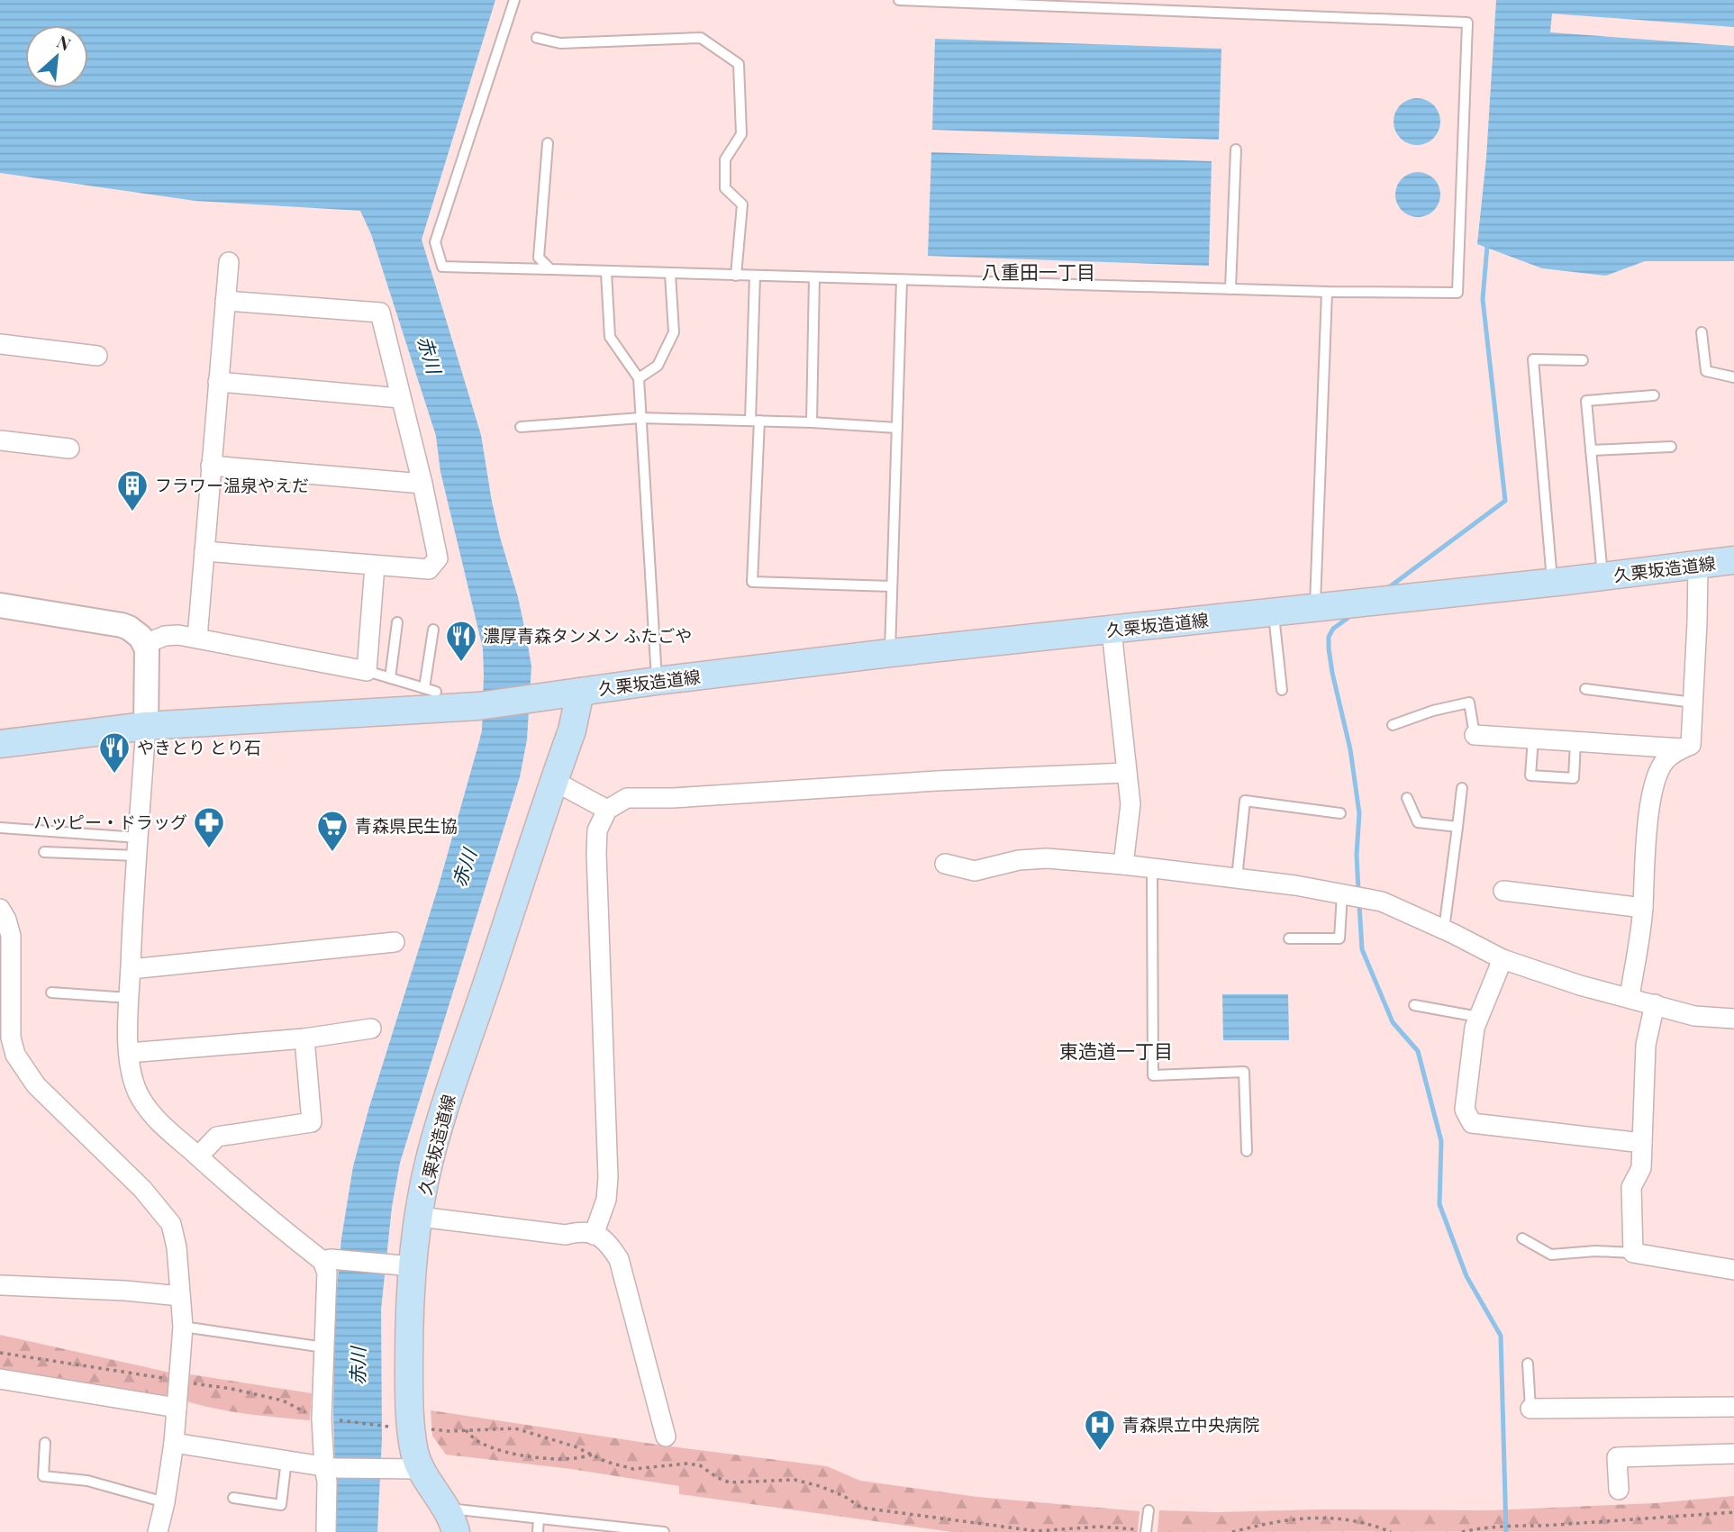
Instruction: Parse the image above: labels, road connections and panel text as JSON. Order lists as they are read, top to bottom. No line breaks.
{"streets":{"main road":["久栗坂造道線"]},"districts":["八重田一丁目","東造道一丁目"],"water":["赤川"],"places":{"building":["フラワー温泉やえだ"],"restaurant":["濃厚青森タンメン ふたごや","やきとり とり石"],"pharmacy":["ハッピー・ドラッグ"],"supermarket":["青森県民生協"],"hospital":["青森県立中央病院"]},"north":"top right"}
